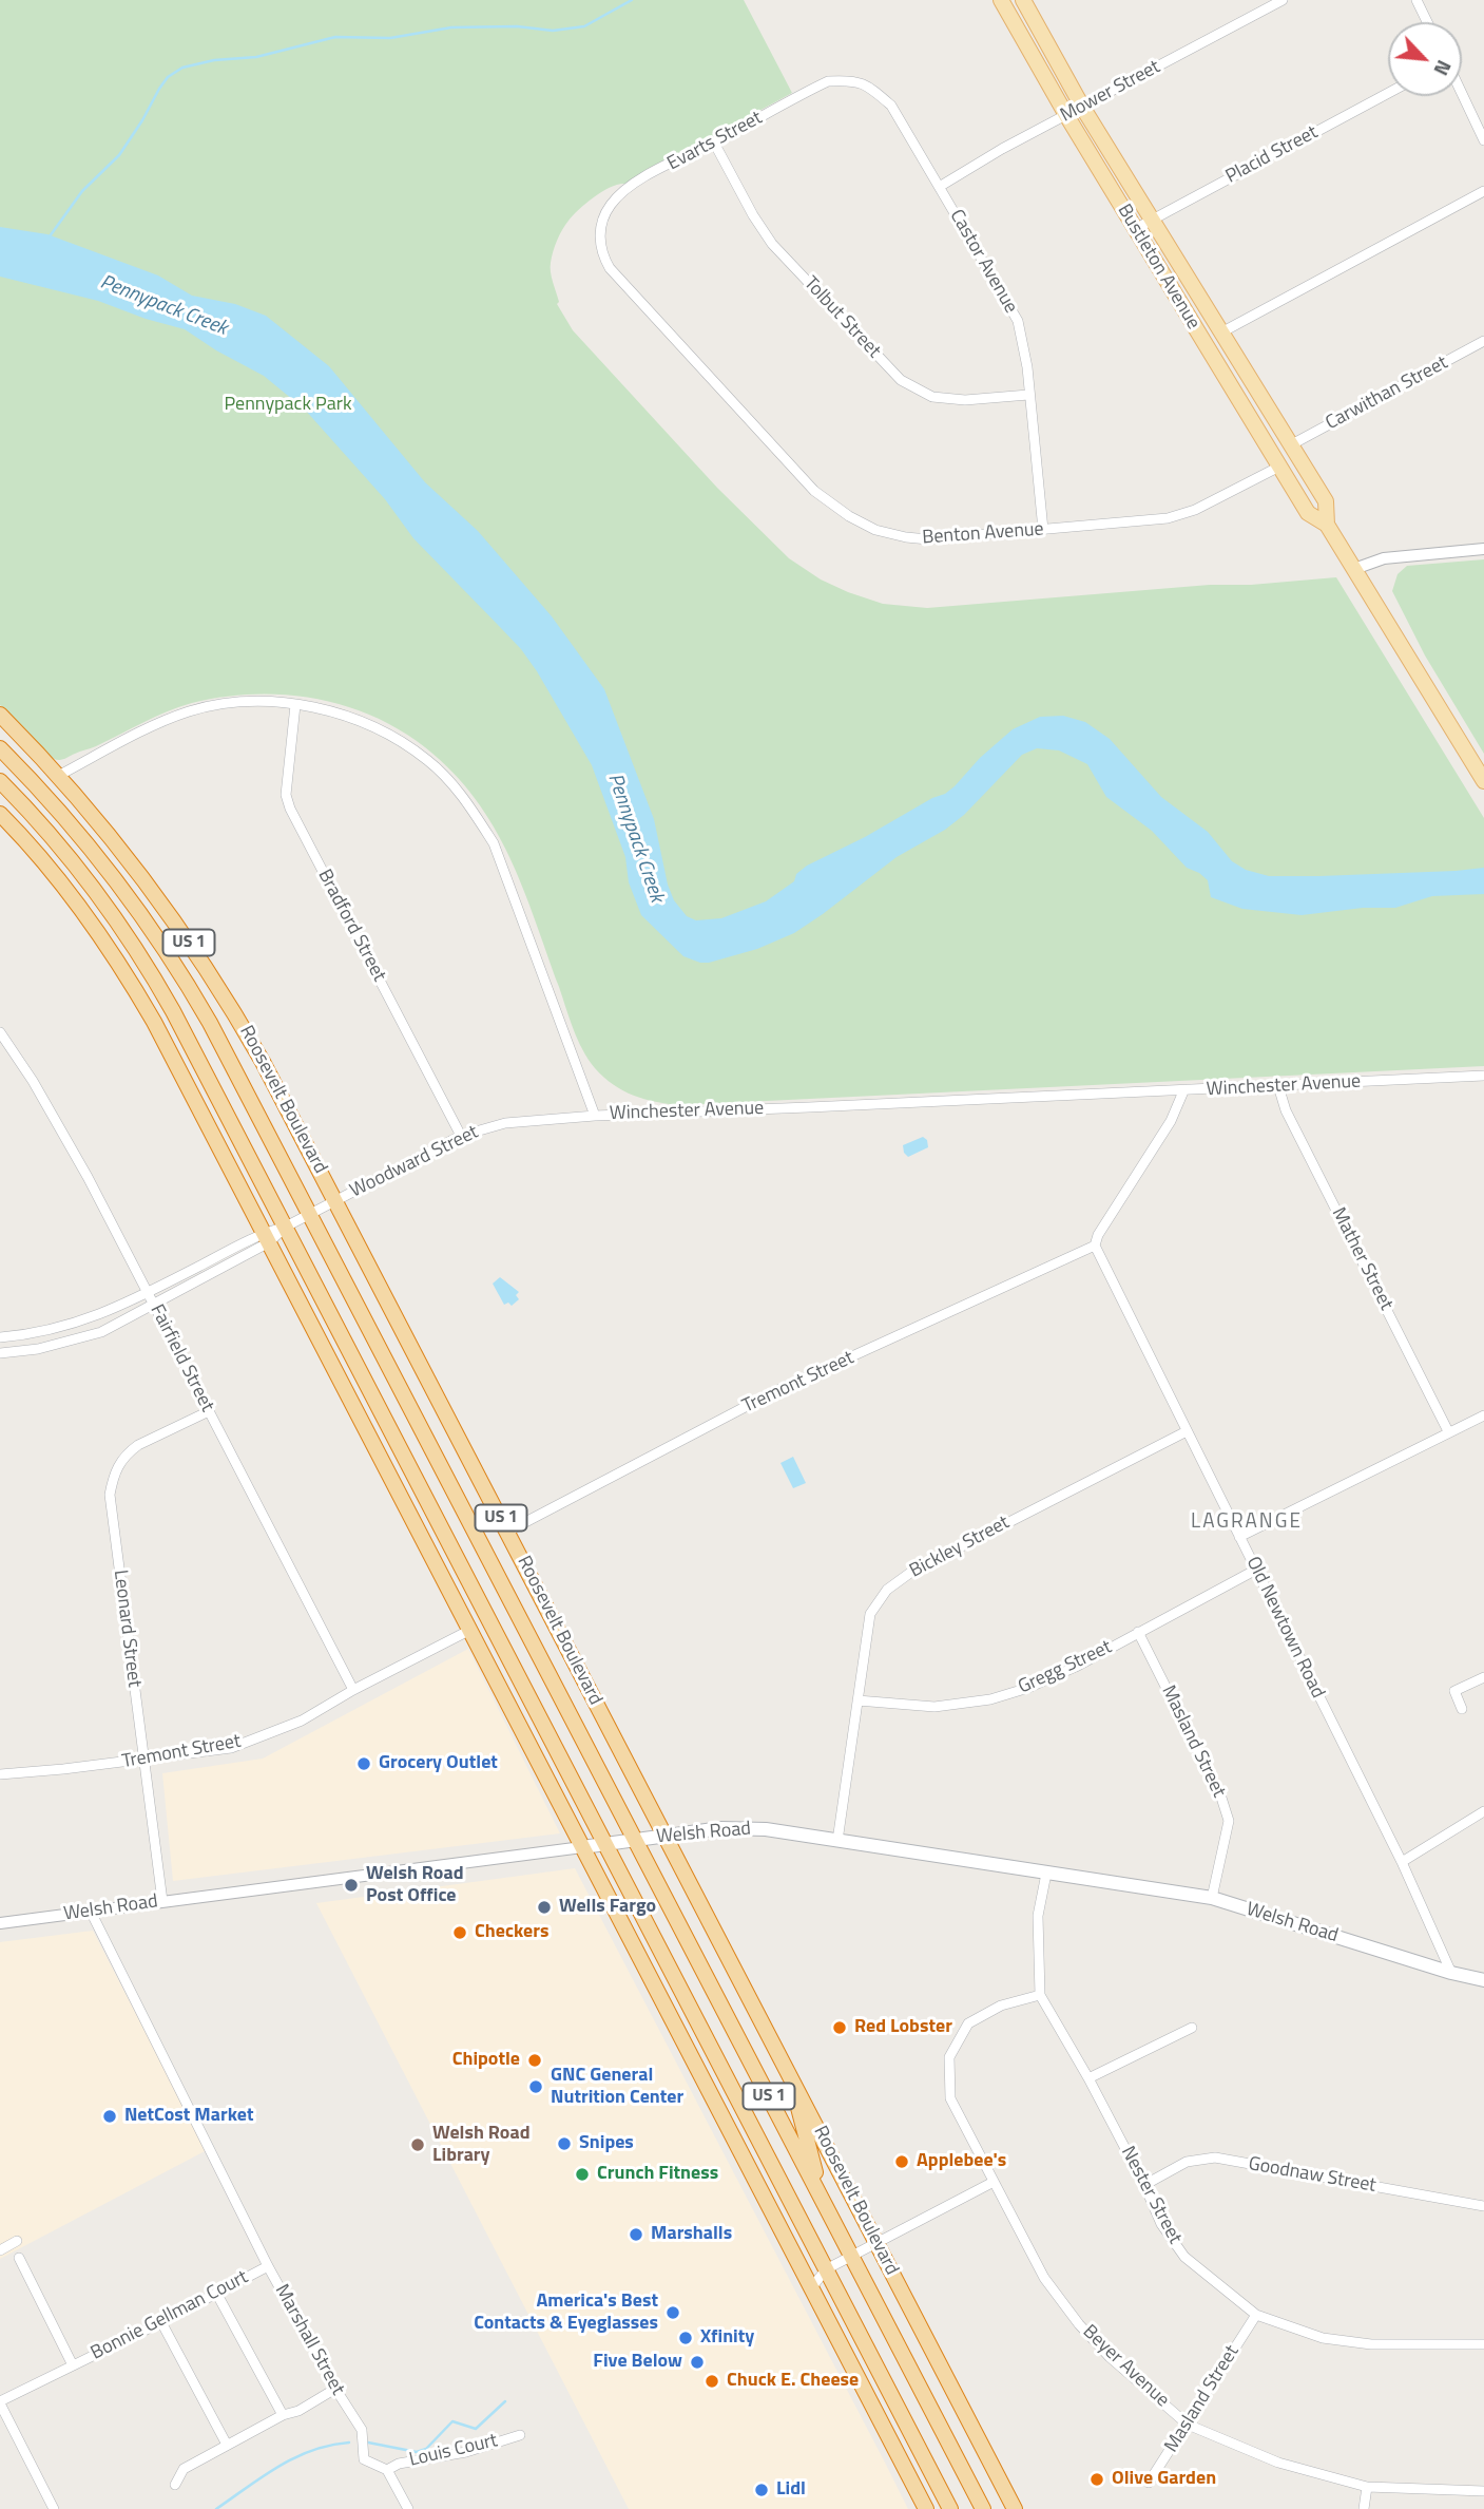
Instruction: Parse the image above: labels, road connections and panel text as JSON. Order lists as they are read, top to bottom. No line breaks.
{"streets":{"highway":["US 1","Roosevelt Boulevard"],"main road":["Bustleton Avenue","Welsh Road"],"street":["Mower Street","Evarts Street","Placid Street","Castor Avenue","Tolbut Street","Carwithan Street","Benton Avenue","Bradford Street","Winchester Avenue","Woodward Street","Mather Street","Fairfield Street","Tremont Street","Bickley Street","Old Newtown Road","Leonard Street","Gregg Street","Masland Street","Goodnaw Street","Nester Street","Bonnie Gellman Court","Marshall Street","Beyer Avenue","Louis Court"]},"crossings":[["Mower Street","Castor Avenue"],["Mower Street","Bustleton Avenue"],["Evarts Street","Castor Avenue"],["Evarts Street","Tolbut Street"],["Evarts Street","Benton Avenue"],["Placid Street","Bustleton Avenue"],["Castor Avenue","Tolbut Street"],["Castor Avenue","Benton Avenue"],["Bustleton Avenue","Carwithan Street"],["Bustleton Avenue","Benton Avenue"],["Bradford Street","Winchester Avenue"],["Bradford Street","Woodward Street"],["US 1","Woodward Street"],["US 1","Tremont Street"],["US 1","Welsh Road"],["Winchester Avenue","Roosevelt Boulevard"],["Winchester Avenue","Woodward Street"],["Winchester Avenue","Mather Street"],["Roosevelt Boulevard","Woodward Street"],["Roosevelt Boulevard","Tremont Street"],["Roosevelt Boulevard","Welsh Road"],["Woodward Street","Fairfield Street"],["Fairfield Street","Tremont Street"],["Fairfield Street","Leonard Street"],["Tremont Street","Old Newtown Road"],["Tremont Street","Leonard Street"],["Bickley Street","Old Newtown Road"],["Bickley Street","Gregg Street"],["Bickley Street","Welsh Road"],["Old Newtown Road","Gregg Street"],["Old Newtown Road","Welsh Road"],["Leonard Street","Welsh Road"],["Gregg Street","Masland Street"],["Masland Street","Welsh Road"],["Masland Street","Nester Street"],["Masland Street","Beyer Avenue"],["Welsh Road","Nester Street"],["Welsh Road","Marshall Street"],["Goodnaw Street","Nester Street"],["Nester Street","Beyer Avenue"],["Bonnie Gellman Court","Marshall Street"],["Marshall Street","Louis Court"]],"districts":["LAGRANGE"],"water":["Pennypack Creek"],"parks":["Pennypack Park"],"places":["Grocery Outlet","Welsh Road Post Office","Wells Fargo","Checkers","Red Lobster","Chipotle","GNC General Nutrition Center","NetCost Market","Snipes","Welsh Road Library","Applebee's","Crunch Fitness","Marshalls","America's Best Contacts & Eyeglasses","Xfinity","Five Below","Chuck E. Cheese","Olive Garden","Lidl"],"north":"bottom right"}
